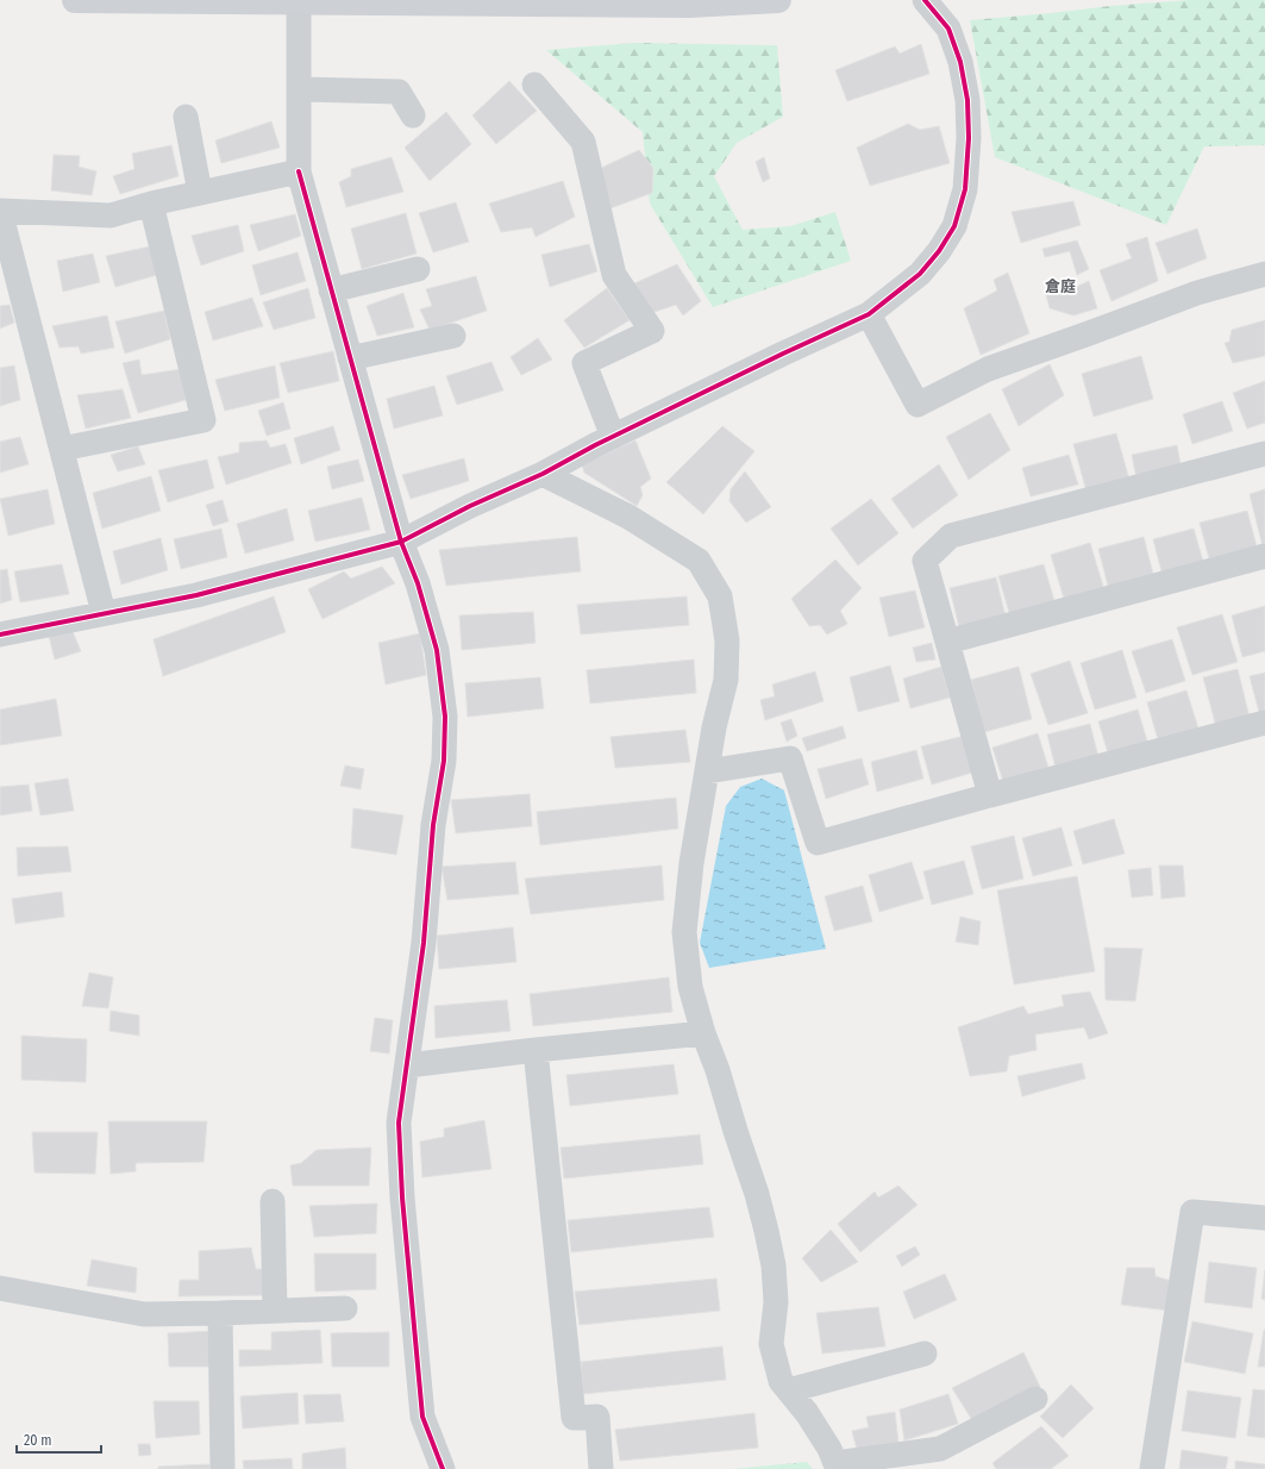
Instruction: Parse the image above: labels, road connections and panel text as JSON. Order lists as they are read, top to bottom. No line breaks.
{"districts":["倉庭"],"scale_bar":"20 m"}
